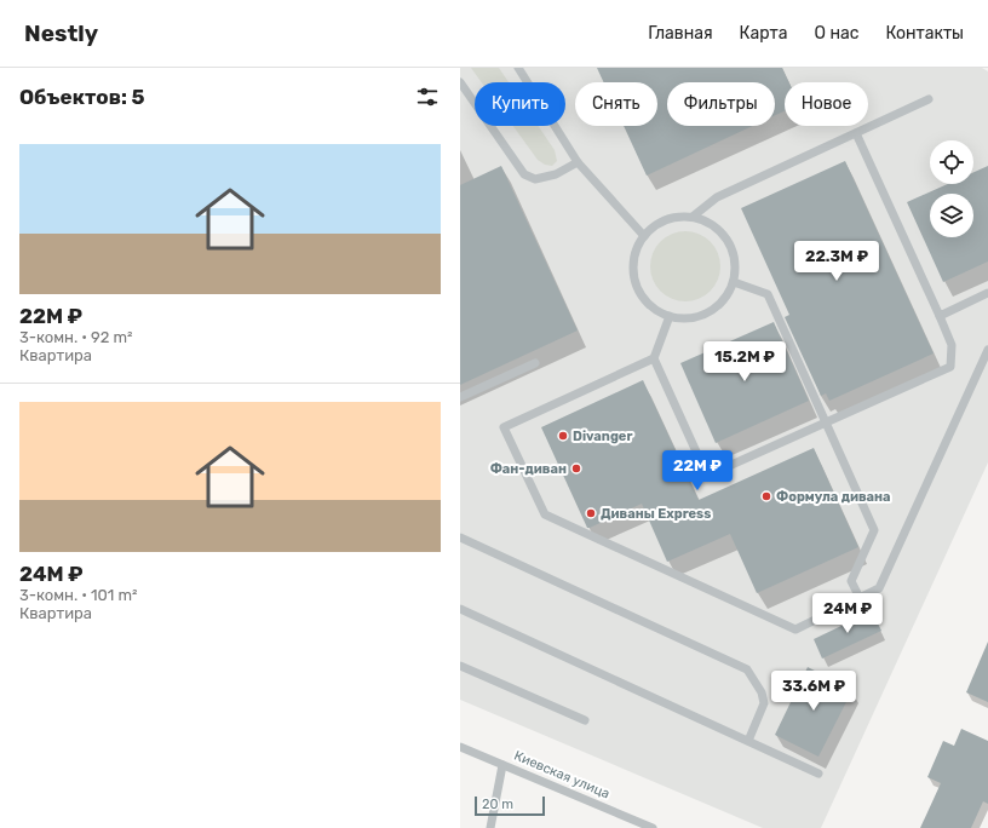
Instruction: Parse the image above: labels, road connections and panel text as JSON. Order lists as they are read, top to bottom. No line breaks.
{"streets":{"street":["Киевская улица"]},"places":["Divanger","Фан-диван","Формула дивана","Диваны Express"],"scale_bar":"20 m","page":{"header":"Nestly","nav":["Главная","Карта","О нас","Контакты"],"heading":"Объектов: 5","chip":["Купить","Снять","Фильтры","Новое"],"list":[{"name":"22M ₽","note":"3-комн. · 92 m² · Квартира"},{"name":"24M ₽","note":"3-комн. · 101 m² · Квартира"}],"price":["22.3M ₽","15.2M ₽","22M ₽","24M ₽","33.6M ₽"],"scale":"20 m"}}
